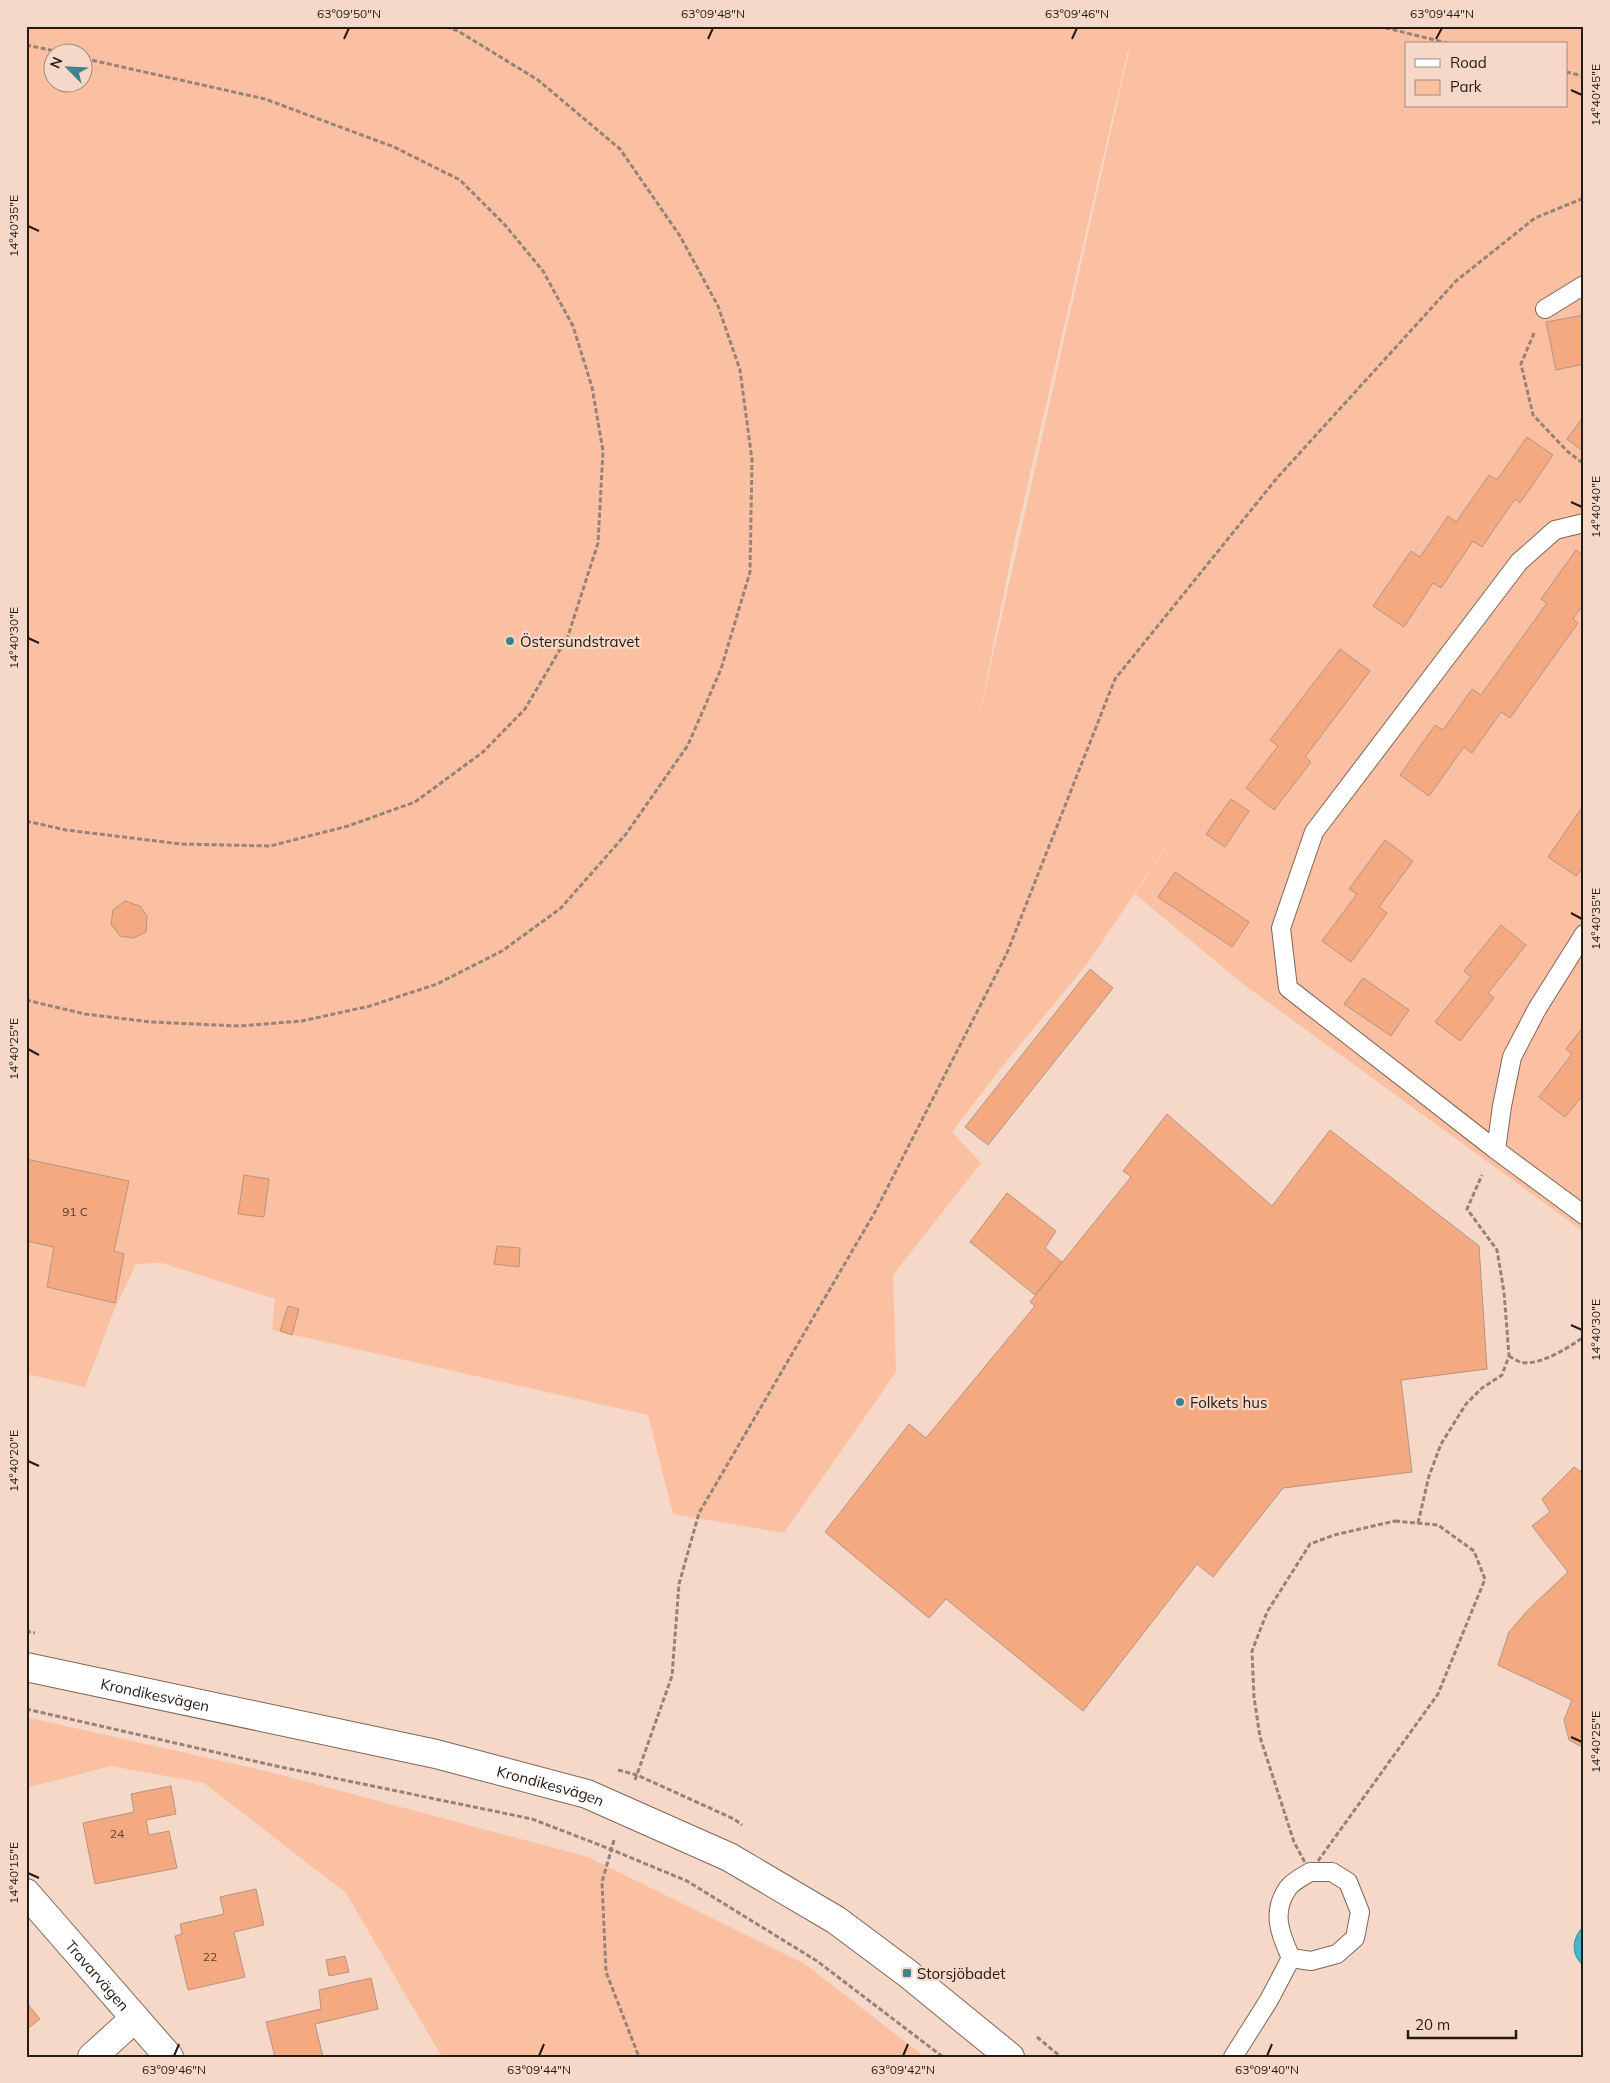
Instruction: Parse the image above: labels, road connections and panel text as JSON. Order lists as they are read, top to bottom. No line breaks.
{"streets":{"street":["Krondikesvägen","Travarvägen"]},"places":{"other":["Östersundstravet","Folkets hus"],"transit":["Storsjöbadet"]},"house_numbers":["91 C","24","22"],"legend":["Road","Park"],"scale_bar":"20 m","north":"top left","coordinates":["63°09'50\"N","63°09'48\"N","63°09'46\"N","63°09'44\"N","14°40'45\"E","14°40'35\"E","14°40'40\"E","14°40'30\"E","14°40'25\"E","14°40'20\"E","14°40'15\"E","63°09'42\"N","63°09'40\"N"]}
